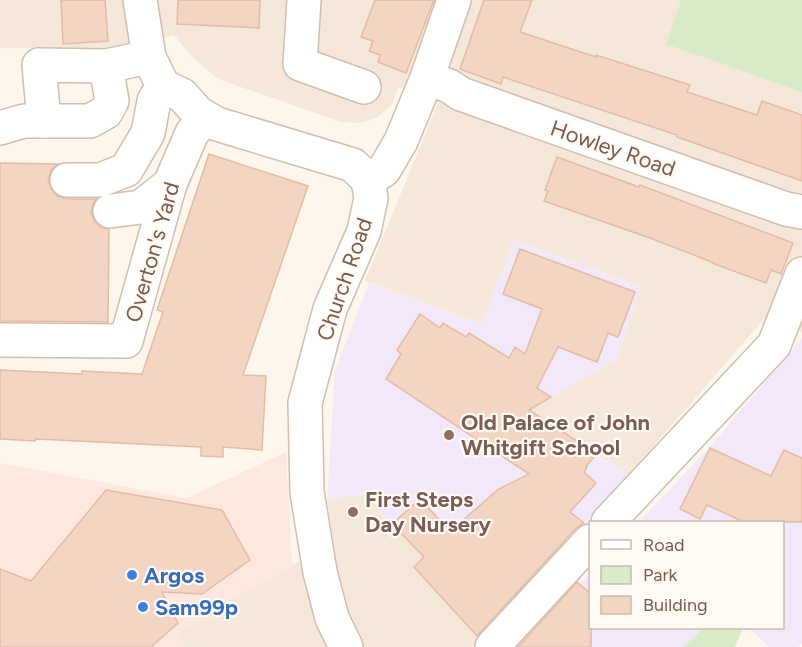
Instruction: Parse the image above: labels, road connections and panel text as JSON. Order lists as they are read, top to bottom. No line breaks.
{"streets":{"street":["Howley Road","Overton's Yard","Church Road"]},"places":["Old Palace of John Whitgift School","First Steps Day Nursery","Argos","Sam99p"],"legend":["Road","Park","Building"]}
